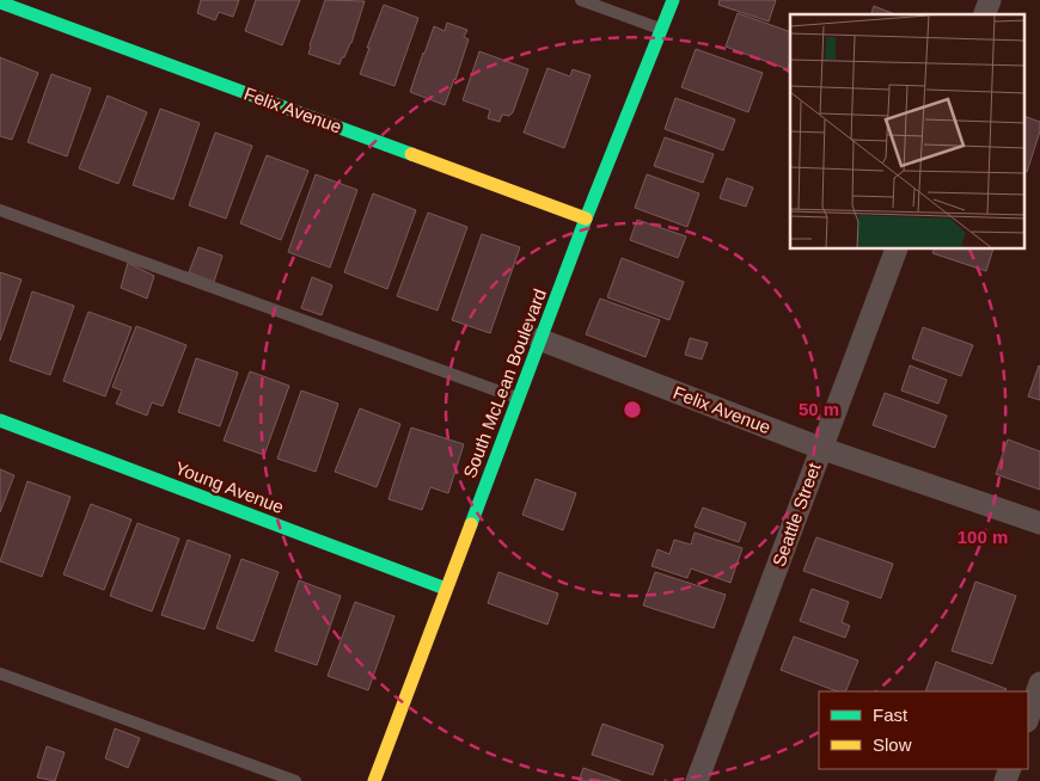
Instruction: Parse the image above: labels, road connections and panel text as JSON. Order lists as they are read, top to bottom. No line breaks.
{"streets":{"street":["Felix Avenue","South McLean Boulevard","Young Avenue","Seattle Street"]},"crossings":[["Felix Avenue","South McLean Boulevard"],["Felix Avenue","Seattle Street"],["South McLean Boulevard","Young Avenue"]],"legend":["Fast","Slow"],"rings":["50 m","100 m"]}
